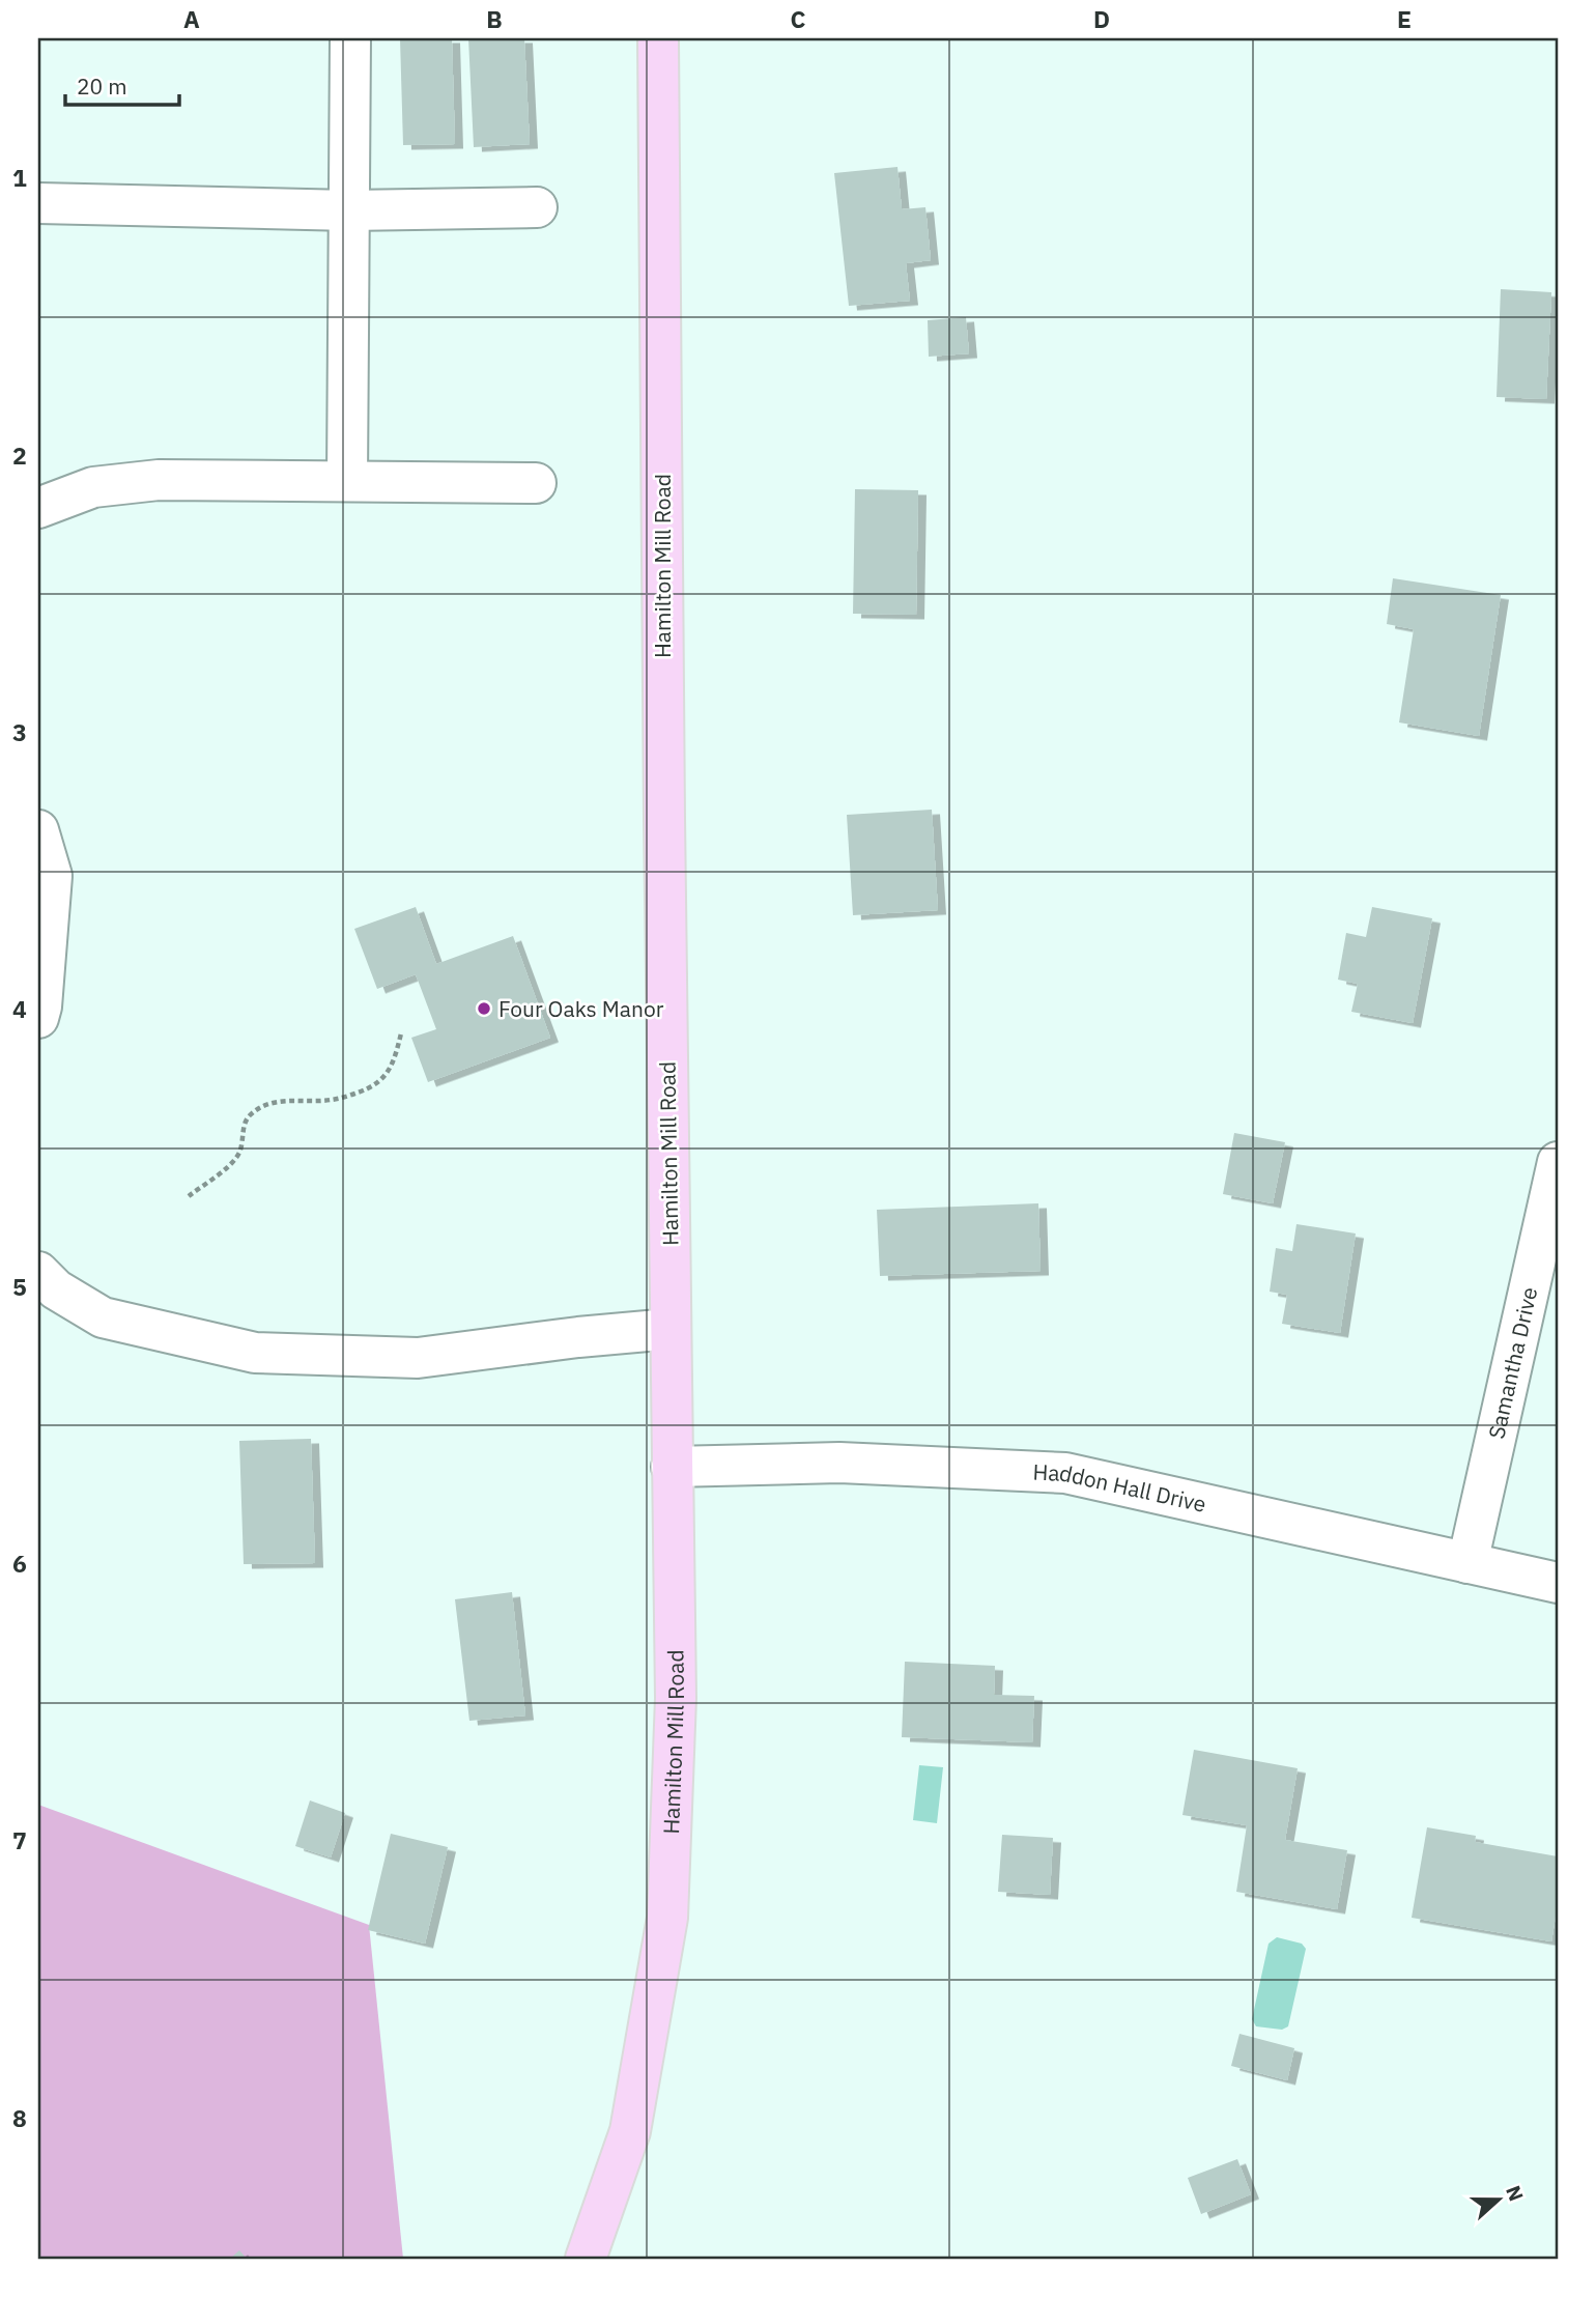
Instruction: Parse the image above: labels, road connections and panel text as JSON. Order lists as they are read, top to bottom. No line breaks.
{"streets":{"main road":["Hamilton Mill Road"],"street":["Samantha Drive","Haddon Hall Drive"]},"crossings":[["Hamilton Mill Road","Haddon Hall Drive"],["Samantha Drive","Haddon Hall Drive"]],"places":["Four Oaks Manor"],"scale_bar":"20 m","north":"right","grid":{"columns":["A","B","C","D","E"],"rows":["1","2","3","4","5","6","7","8"]}}
